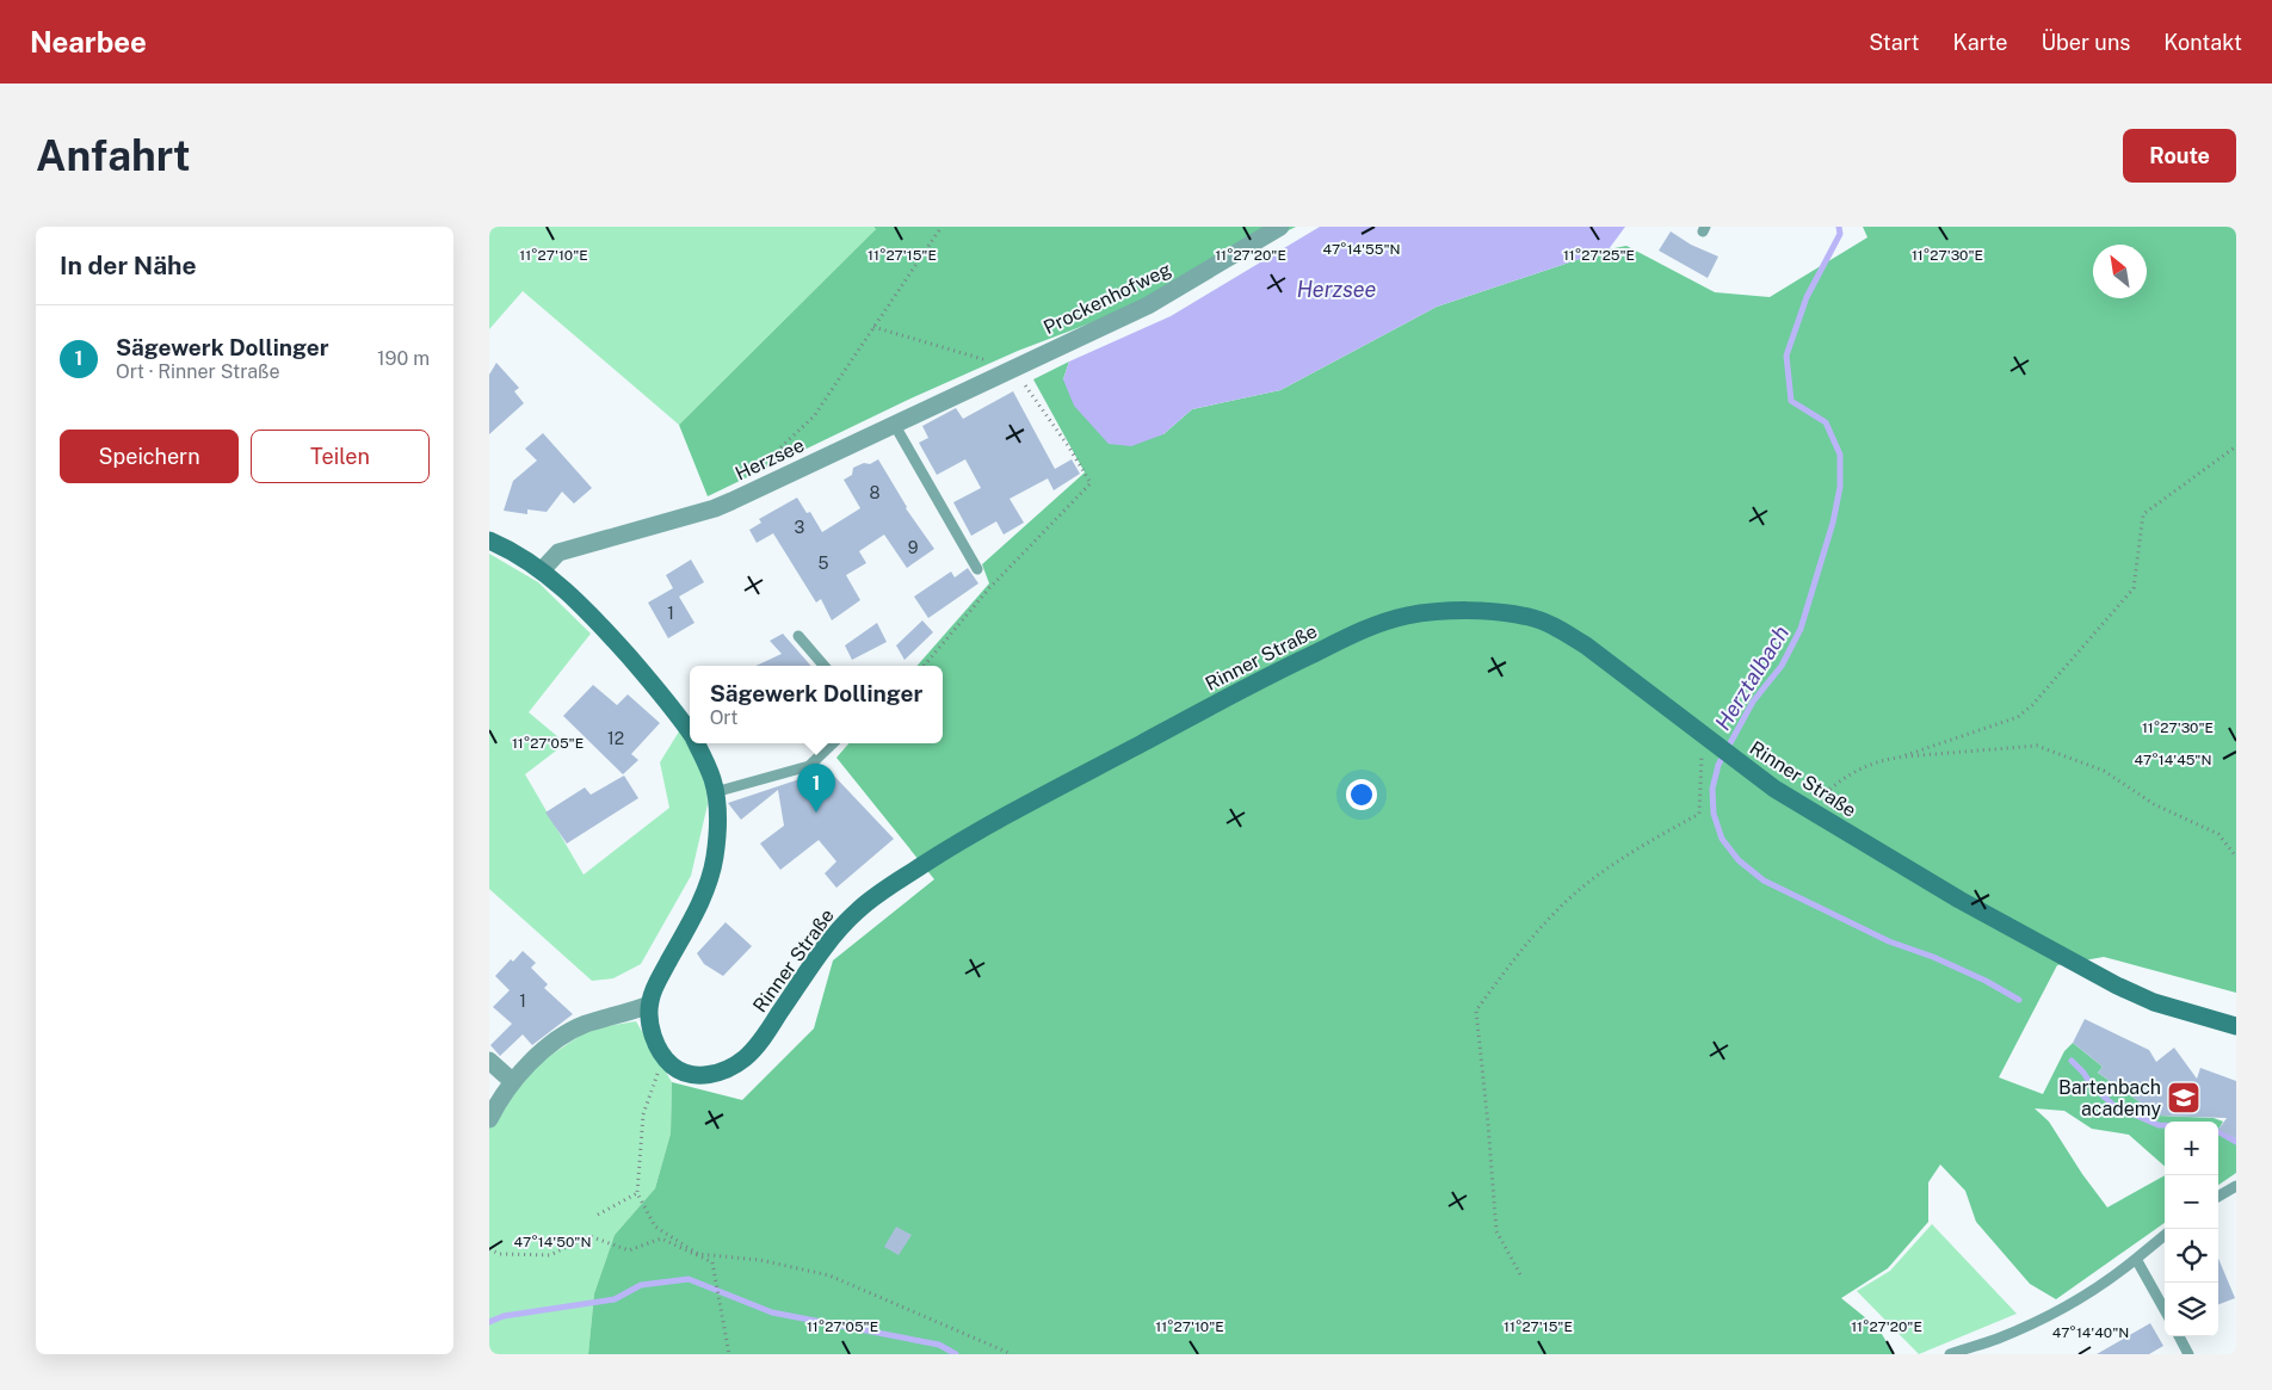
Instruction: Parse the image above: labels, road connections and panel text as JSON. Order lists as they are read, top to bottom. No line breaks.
{"streets":{"main road":["Rinner Straße"],"street":["Prockenhofweg","Herzsee"]},"crossings":[["Prockenhofweg","Herzsee"]],"water":["Herzsee","Herztalbach"],"places":{"school or university":["Bartenbach academy"]},"house_numbers":["8","3","9","5","1","12","1"],"north":"top left","page":{"header":"Nearbee","nav":["Start","Karte","Über uns","Kontakt"],"buttons":["Route",["Speichern","Teilen"]],"title":"Anfahrt","heading":"In der Nähe","list":[{"mark":"1","name":"Sägewerk Dollinger","note":"Ort · Rinner Straße","value":"190 m"}],"popup":["Sägewerk Dollinger","Ort"],"pins":"1","map_buttons":["+","−"]},"coordinates":["47°14'55\"N","11°27'10\"E","11°27'15\"E","11°27'20\"E","11°27'25\"E","11°27'30\"E","11°27'05\"E","47°14'45\"N","47°14'50\"N","47°14'40\"N"]}
